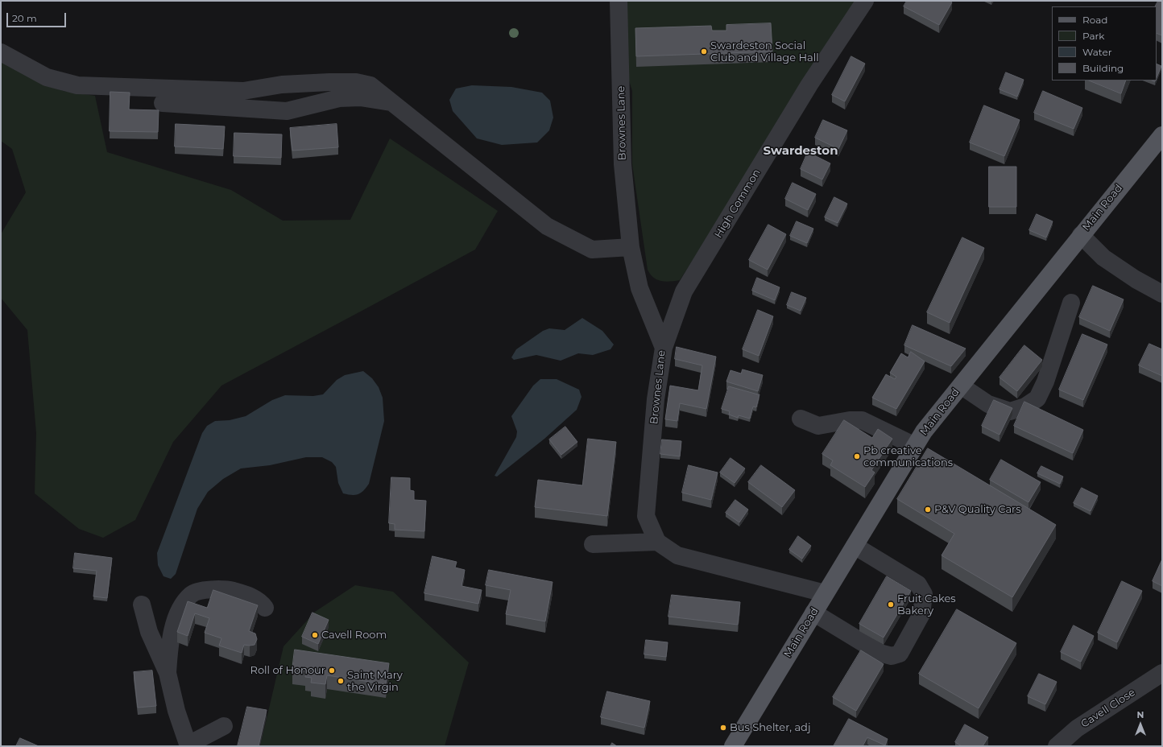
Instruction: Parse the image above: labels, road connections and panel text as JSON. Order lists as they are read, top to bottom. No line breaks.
{"streets":{"main road":["Main Road"],"street":["Brownes Lane","High Common","Cavell Close"]},"crossings":[["Brownes Lane","High Common"]],"districts":["Swardeston"],"places":["Swardeston Social Club and Village Hall","Pb creative communications","P&V Quality Cars","Fruit Cakes Bakery","Cavell Room","Roll of Honour","Saint Mary the Virgin","Bus Shelter, adj"],"legend":["Road","Park","Water","Building"],"scale_bar":"20 m","north":"top"}
